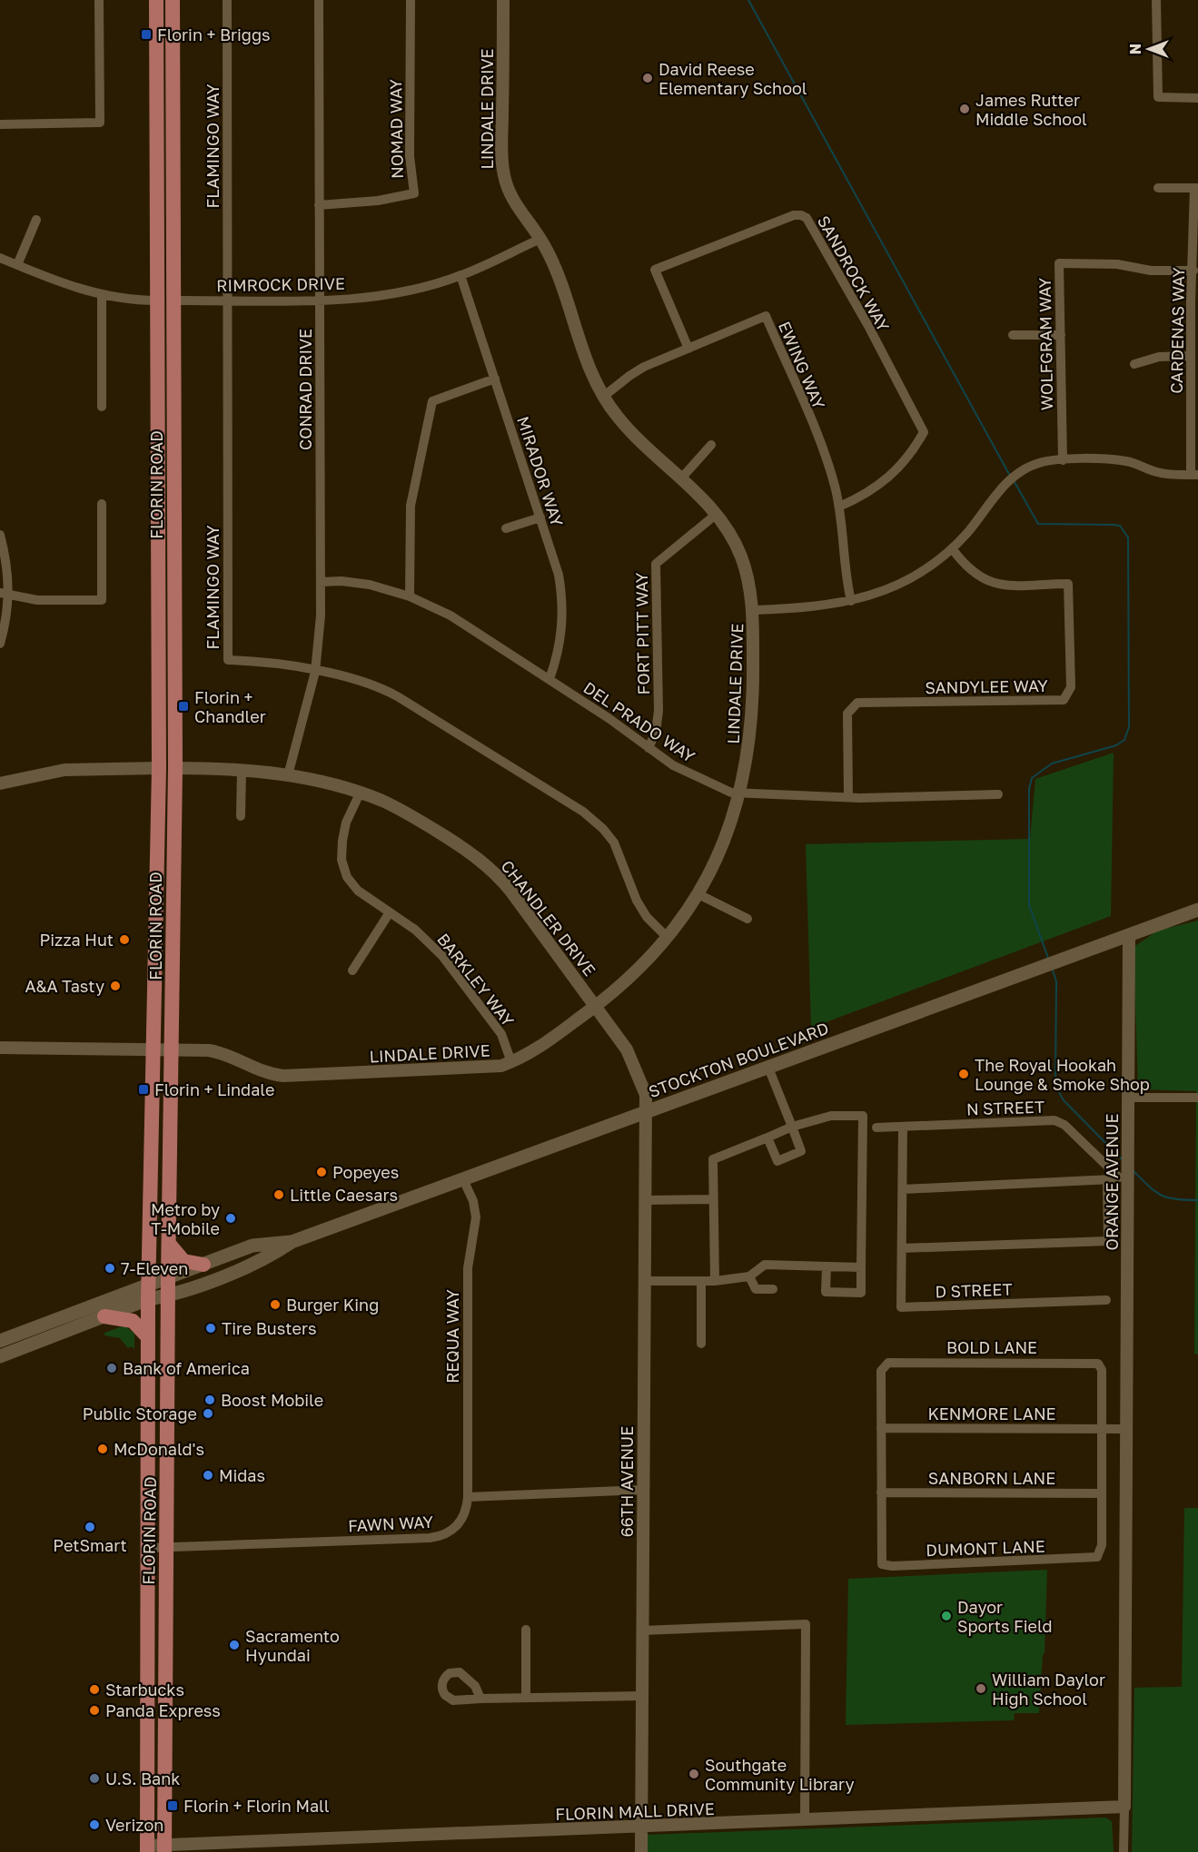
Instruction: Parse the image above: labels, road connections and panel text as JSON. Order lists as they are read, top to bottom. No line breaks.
{"streets":{"main road":["FLORIN ROAD","STOCKTON BOULEVARD"],"street":["LINDALE DRIVE","NOMAD WAY","FLAMINGO WAY","SANDROCK WAY","RIMROCK DRIVE","CARDENAS WAY","WOLFGRAM WAY","EWING WAY","CONRAD DRIVE","MIRADOR WAY","FORT PITT WAY","SANDYLEE WAY","DEL PRADO WAY","CHANDLER DRIVE","BARKLEY WAY","N STREET","ORANGE AVENUE","D STREET","REQUA WAY","BOLD LANE","KENMORE LANE","SANBORN LANE","66TH AVENUE","FAWN WAY","DUMONT LANE","FLORIN MALL DRIVE"]},"crossings":[["LINDALE DRIVE","FLAMINGO WAY"],["LINDALE DRIVE","RIMROCK DRIVE"],["LINDALE DRIVE","EWING WAY"],["LINDALE DRIVE","FLORIN ROAD"],["LINDALE DRIVE","FORT PITT WAY"],["LINDALE DRIVE","DEL PRADO WAY"],["LINDALE DRIVE","CHANDLER DRIVE"],["LINDALE DRIVE","BARKLEY WAY"],["NOMAD WAY","CONRAD DRIVE"],["FLAMINGO WAY","RIMROCK DRIVE"],["FLAMINGO WAY","CONRAD DRIVE"],["SANDROCK WAY","EWING WAY"],["RIMROCK DRIVE","CONRAD DRIVE"],["RIMROCK DRIVE","MIRADOR WAY"],["RIMROCK DRIVE","FLORIN ROAD"],["CARDENAS WAY","WOLFGRAM WAY"],["CONRAD DRIVE","DEL PRADO WAY"],["CONRAD DRIVE","CHANDLER DRIVE"],["MIRADOR WAY","DEL PRADO WAY"],["FLORIN ROAD","CHANDLER DRIVE"],["FLORIN ROAD","STOCKTON BOULEVARD"],["FLORIN ROAD","FAWN WAY"],["FLORIN ROAD","FLORIN MALL DRIVE"],["FORT PITT WAY","DEL PRADO WAY"],["SANDYLEE WAY","DEL PRADO WAY"],["CHANDLER DRIVE","BARKLEY WAY"],["CHANDLER DRIVE","STOCKTON BOULEVARD"],["CHANDLER DRIVE","66TH AVENUE"],["STOCKTON BOULEVARD","ORANGE AVENUE"],["STOCKTON BOULEVARD","REQUA WAY"],["STOCKTON BOULEVARD","66TH AVENUE"],["N STREET","ORANGE AVENUE"],["ORANGE AVENUE","FLORIN MALL DRIVE"],["REQUA WAY","FAWN WAY"],["BOLD LANE","KENMORE LANE"],["BOLD LANE","DUMONT LANE"],["KENMORE LANE","DUMONT LANE"],["SANBORN LANE","DUMONT LANE"],["66TH AVENUE","FLORIN MALL DRIVE"]],"places":{"transit":["Florin + Briggs","Florin + Chandler","Florin + Lindale","Florin + Florin Mall"],"other":["David Reese Elementary School","James Rutter Middle School","Pizza Hut","A&A Tasty","The Royal Hookah Lounge & Smoke Shop","Popeyes","Little Caesars","Metro by T-Mobile","7-Eleven","Burger King","Tire Busters","Bank of America","Boost Mobile","Public Storage","McDonald's","Midas","PetSmart","Dayor Sports Field","Sacramento Hyundai","William Daylor High School","Starbucks","Panda Express","Southgate Community Library","U.S. Bank","Verizon"]},"north":"left"}
